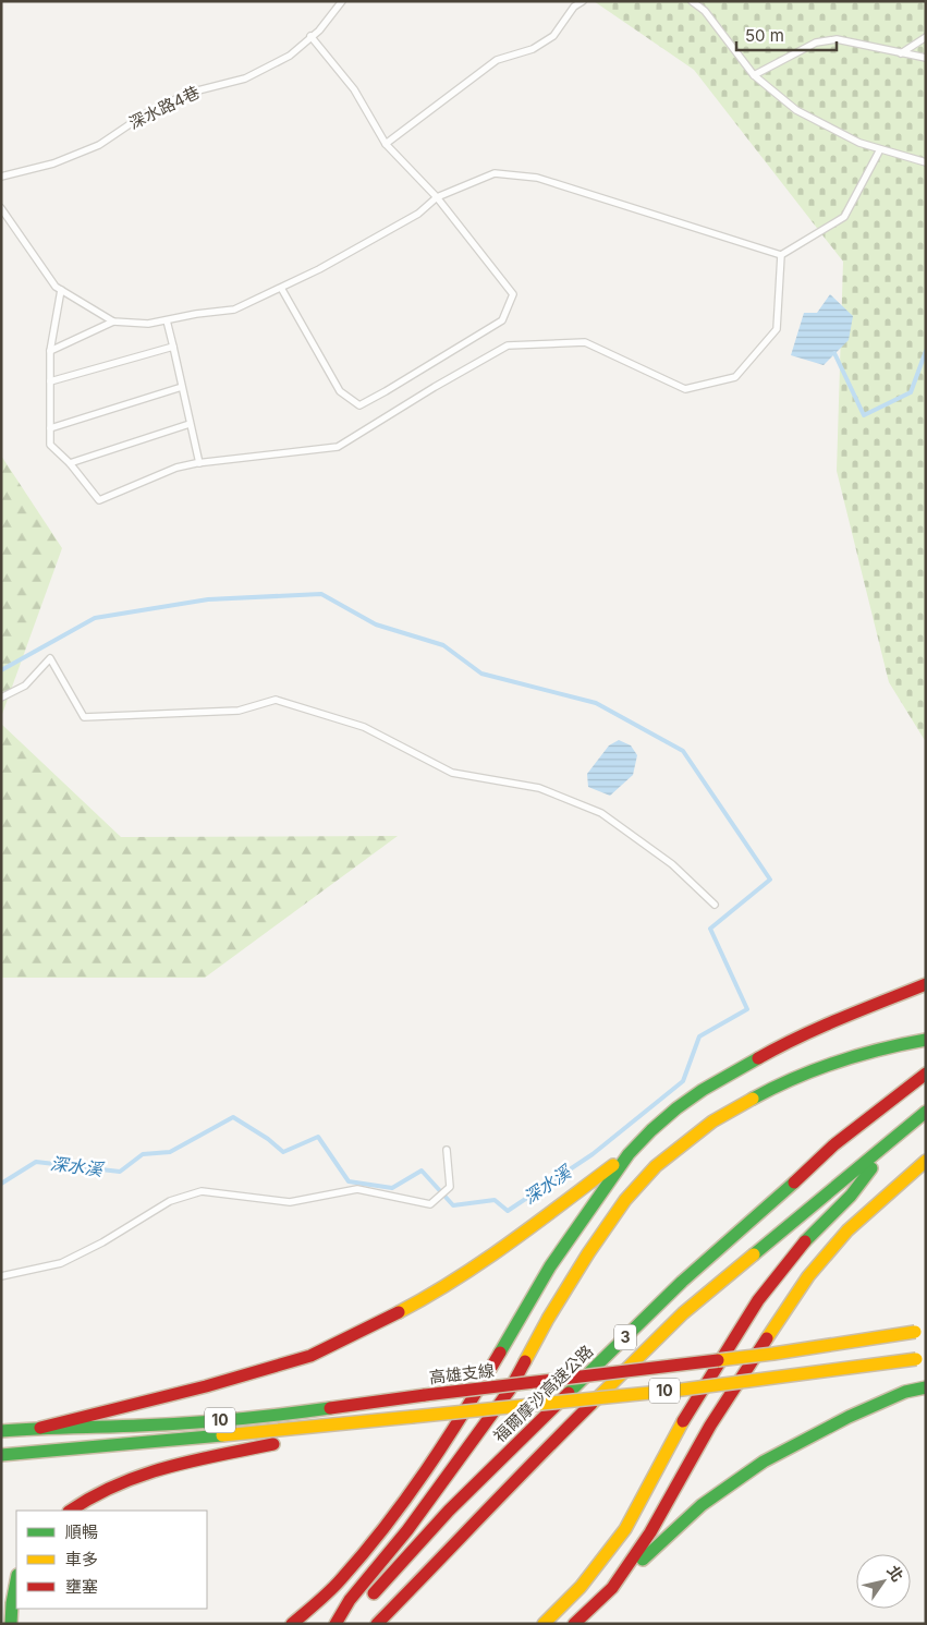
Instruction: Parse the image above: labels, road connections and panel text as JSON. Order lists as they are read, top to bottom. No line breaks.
{"streets":{"highway":["3","高雄支線","10","福爾摩沙高速公路"],"lane":["深水路4巷"]},"water":["深水溪"],"legend":["順暢","車多","壅塞"],"scale_bar":"50 m","north":"top right"}
